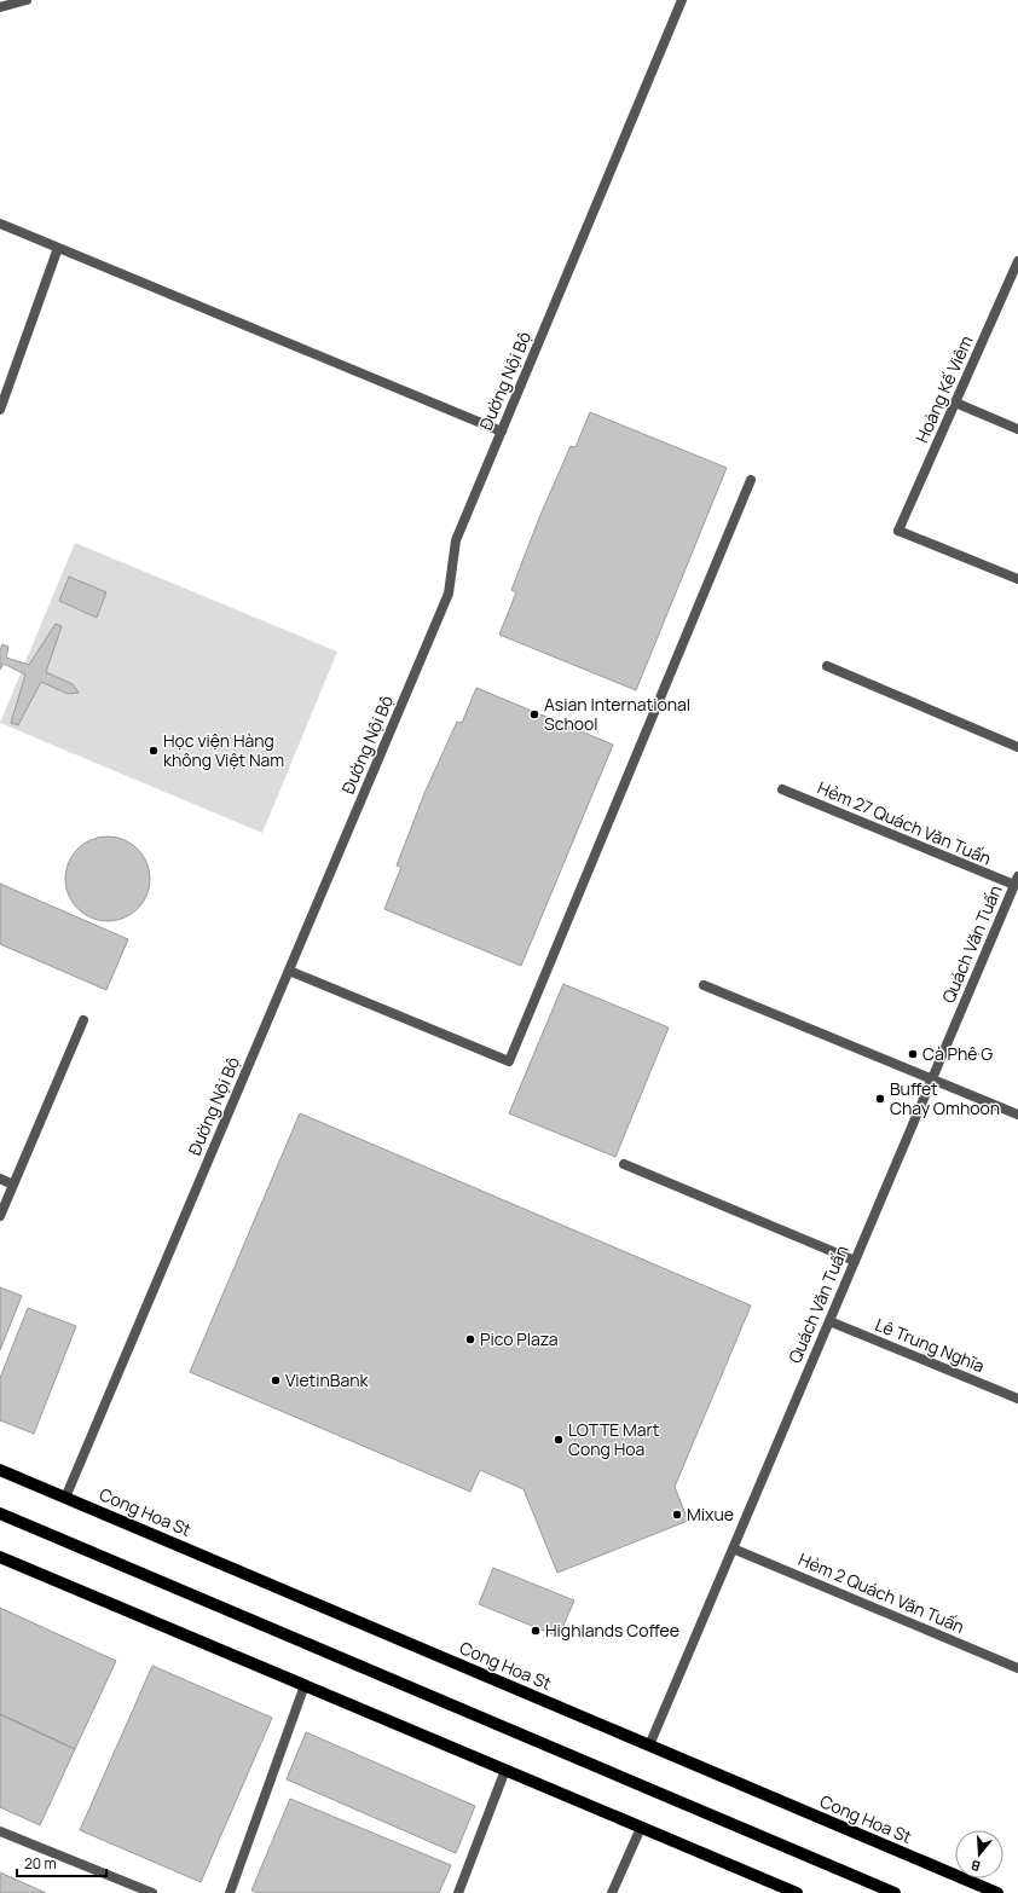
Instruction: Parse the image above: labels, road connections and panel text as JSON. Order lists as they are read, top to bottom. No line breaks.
{"streets":{"main road":["Cong Hoa St"],"street":["Đường Nội Bộ","Hoàng Kế Viêm","Hẻm 27 Quách Văn Tuấn","Quách Văn Tuấn","Lê Trung Nghĩa","Hẻm 2 Quách Văn Tuấn"]},"crossings":[["Đường Nội Bộ","Cong Hoa St"],["Hẻm 27 Quách Văn Tuấn","Quách Văn Tuấn"],["Quách Văn Tuấn","Lê Trung Nghĩa"],["Quách Văn Tuấn","Cong Hoa St"],["Quách Văn Tuấn","Hẻm 2 Quách Văn Tuấn"]],"places":["Asian International School","Học viện Hàng không Việt Nam","Cà Phê G","Buffet Chay Omhoon","Pico Plaza","VietinBank","LOTTE Mart Cong Hoa","Mixue","Highlands Coffee"],"scale_bar":"20 m","north":"bottom"}
